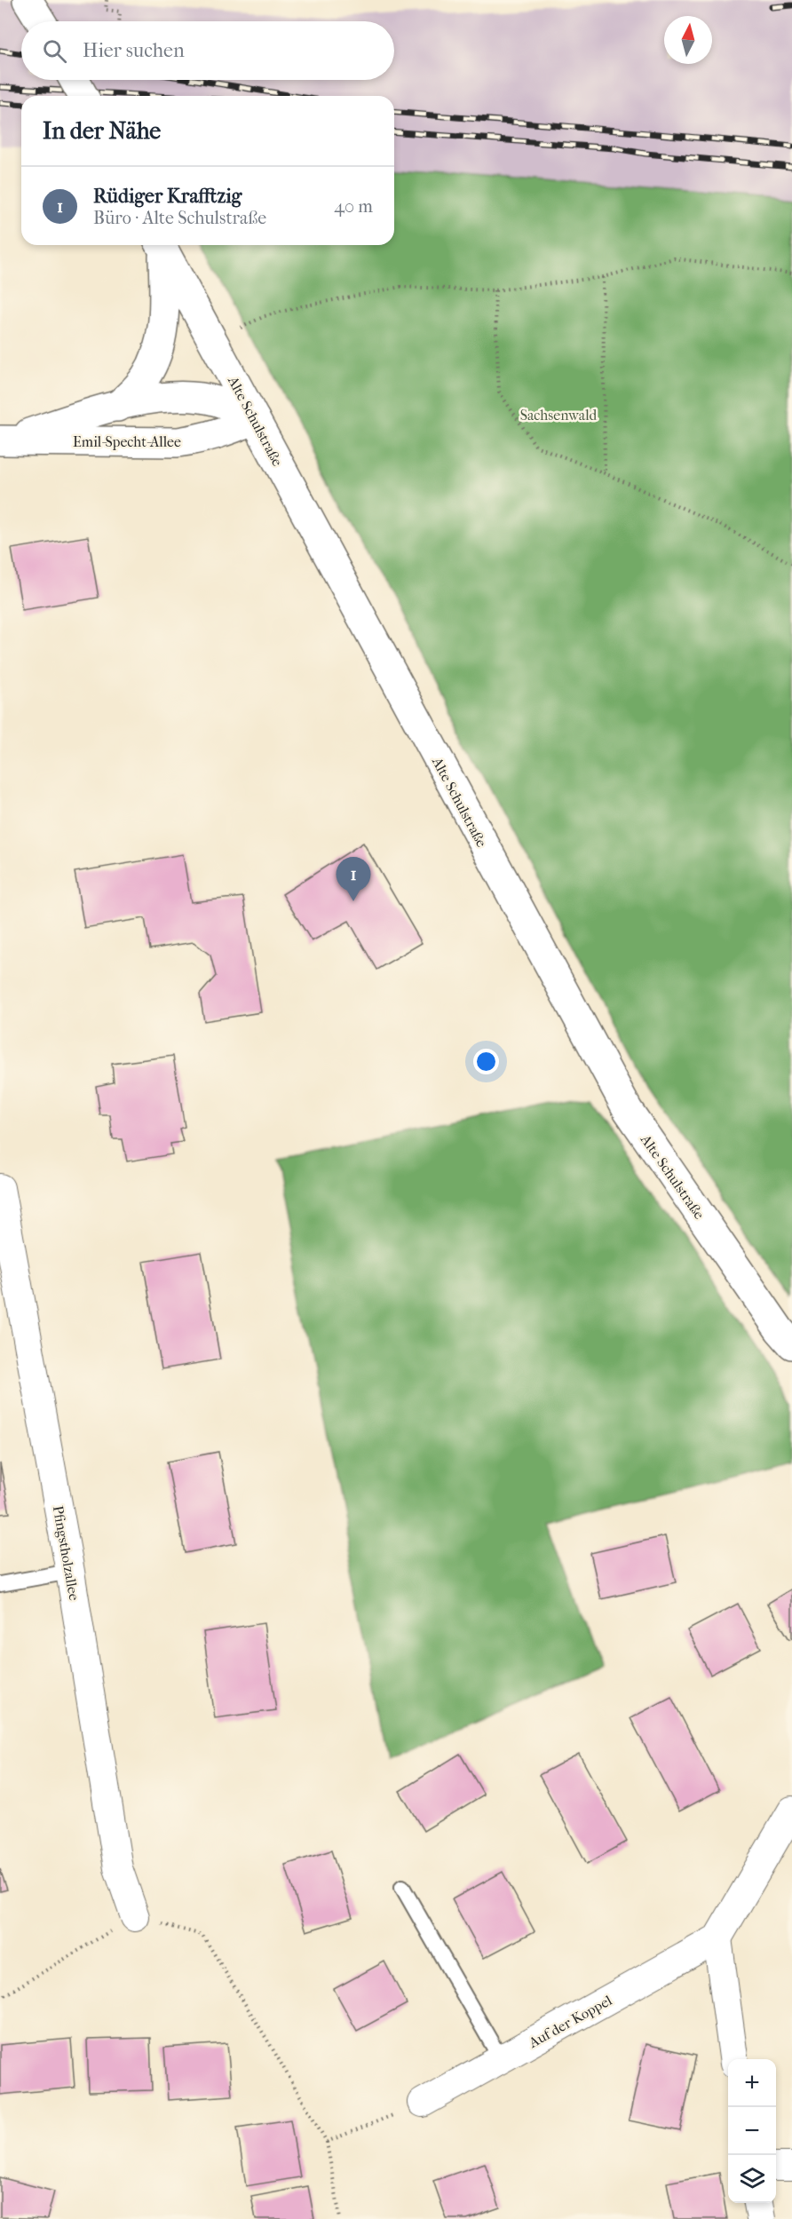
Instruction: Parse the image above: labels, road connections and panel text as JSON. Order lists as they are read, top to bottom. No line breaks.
{"streets":{"main road":["Alte Schulstraße","Emil-Specht-Allee"],"street":["Pfingstholzallee","Auf der Koppel"]},"crossings":[["Alte Schulstraße","Emil-Specht-Allee"]],"parks":["Sachsenwald"],"north":"top","page":{"search":"Hier suchen","heading":"In der Nähe","list":[{"mark":"1","name":"Rüdiger Krafftzig","note":"Büro · Alte Schulstraße","value":"40 m"}],"pins":"1","map_buttons":["+","−"]}}
